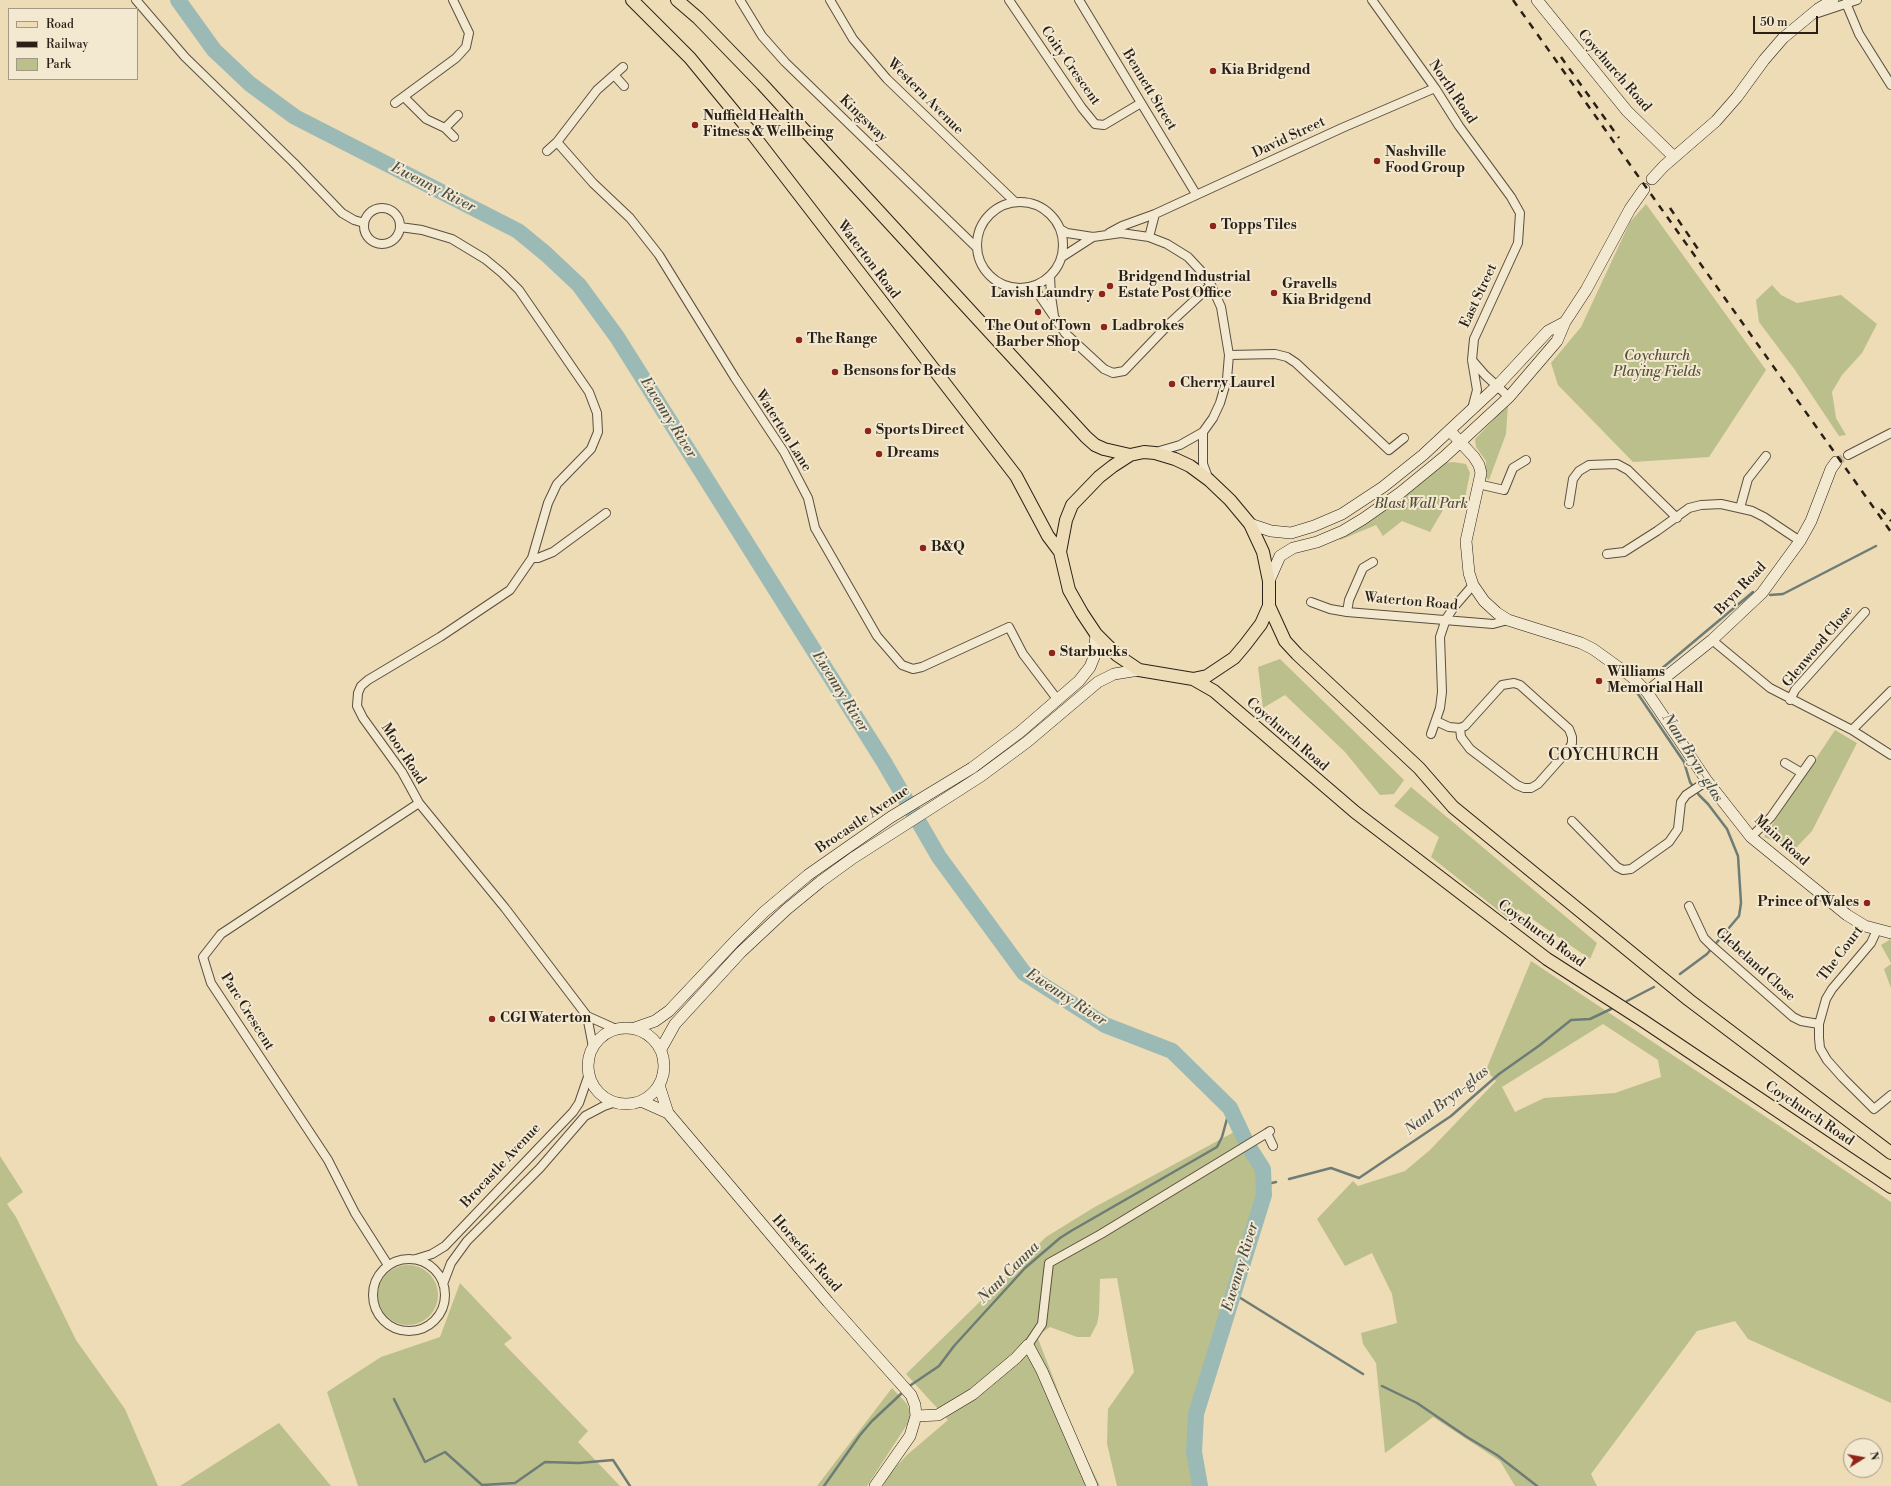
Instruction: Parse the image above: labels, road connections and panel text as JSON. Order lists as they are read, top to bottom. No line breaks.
{"streets":{"main road":["Coychurch Road","Waterton Road"],"street":["Coity Crescent","Bennett Street","North Road","Western Avenue","Kingsway","David Street","East Street","Waterton Lane","Bryn Road","Glenwood Close","Moor Road","Brocastle Avenue","Main Road","The Court","Glebeland Close","Parc Crescent","Horsefair Road"]},"crossings":[["Coity Crescent","Bennett Street"],["Bennett Street","David Street"],["North Road","David Street"],["North Road","East Street"],["Western Avenue","Kingsway"],["Waterton Road","Main Road"],["Waterton Lane","Brocastle Avenue"],["Bryn Road","Glenwood Close"],["Bryn Road","Main Road"],["Moor Road","Brocastle Avenue"],["Moor Road","Parc Crescent"],["Moor Road","Horsefair Road"],["Brocastle Avenue","Parc Crescent"],["Brocastle Avenue","Horsefair Road"],["Main Road","The Court"],["The Court","Glebeland Close"]],"districts":["COYCHURCH"],"water":["Ewenny River","Nant Bryn-glas","Nant Canna"],"parks":["Coychurch Playing Fields","Blast Wall Park"],"places":["Kia Bridgend","Nuffield Health Fitness & Wellbeing","Nashville Food Group","Topps Tiles","Bridgend Industrial Estate Post Office","Gravells Kia Bridgend","Lavish Laundry","The Out of Town Barber Shop","Ladbrokes","The Range","Bensons for Beds","Cherry Laurel","Sports Direct","Dreams","B&Q","Starbucks","Williams Memorial Hall","Prince of Wales","CGI Waterton"],"legend":["Road","Railway","Park"],"scale_bar":"50 m","north":"right"}
